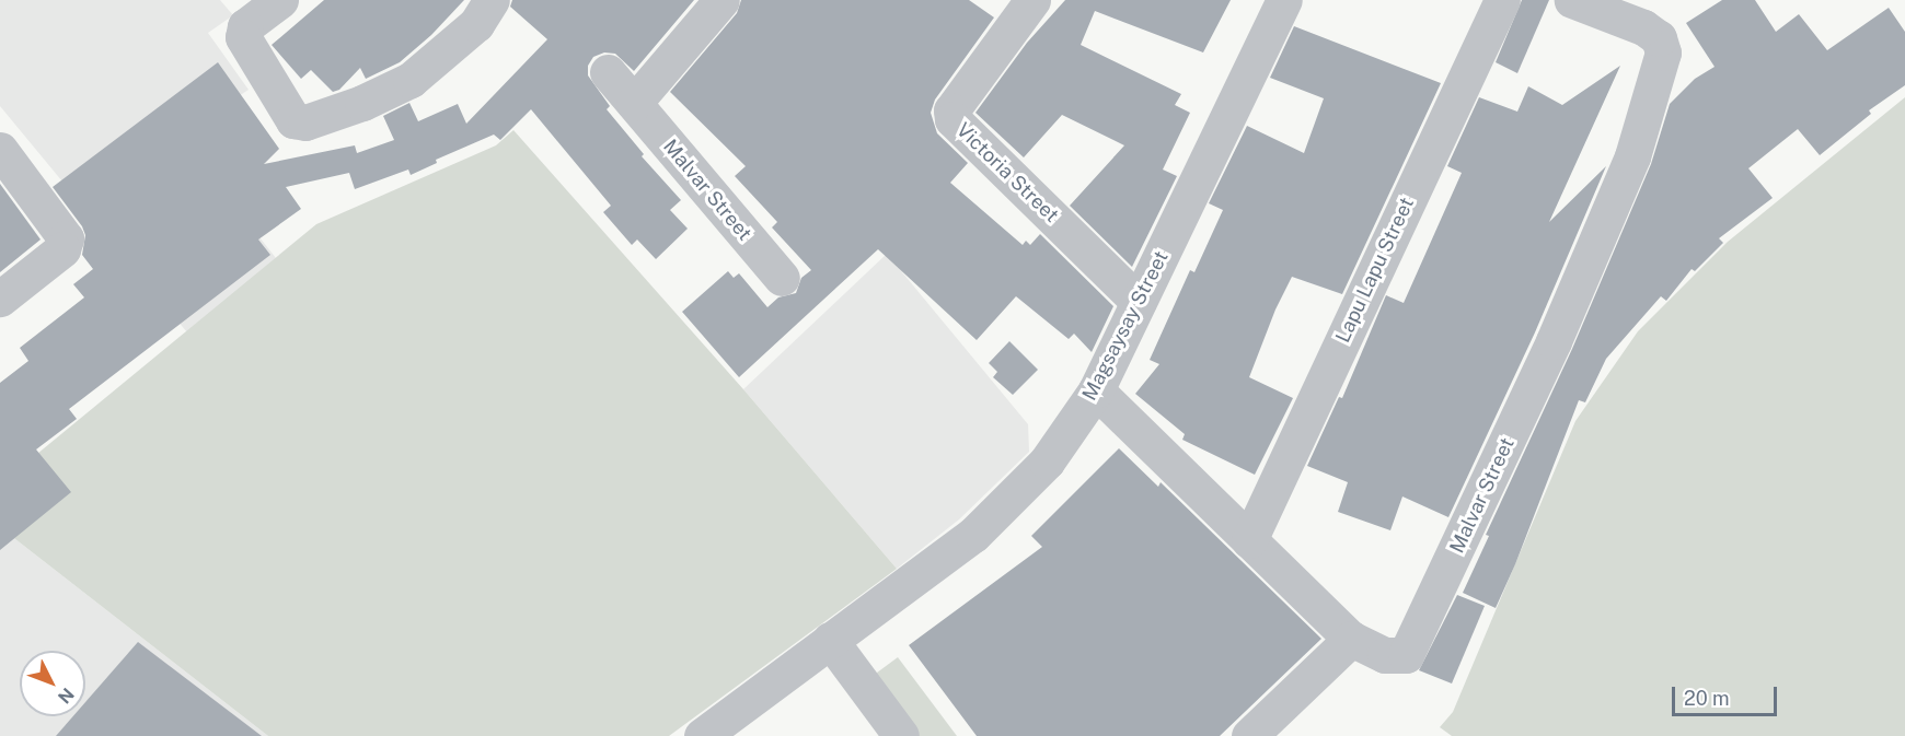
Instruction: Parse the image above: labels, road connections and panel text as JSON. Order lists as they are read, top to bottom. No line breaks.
{"streets":{"street":["Victoria Street","Malvar Street","Lapu Lapu Street","Magsaysay Street"]},"crossings":[["Victoria Street","Magsaysay Street"],["Malvar Street","Lapu Lapu Street"],["Malvar Street","Magsaysay Street"]],"scale_bar":"20 m","north":"bottom right"}
